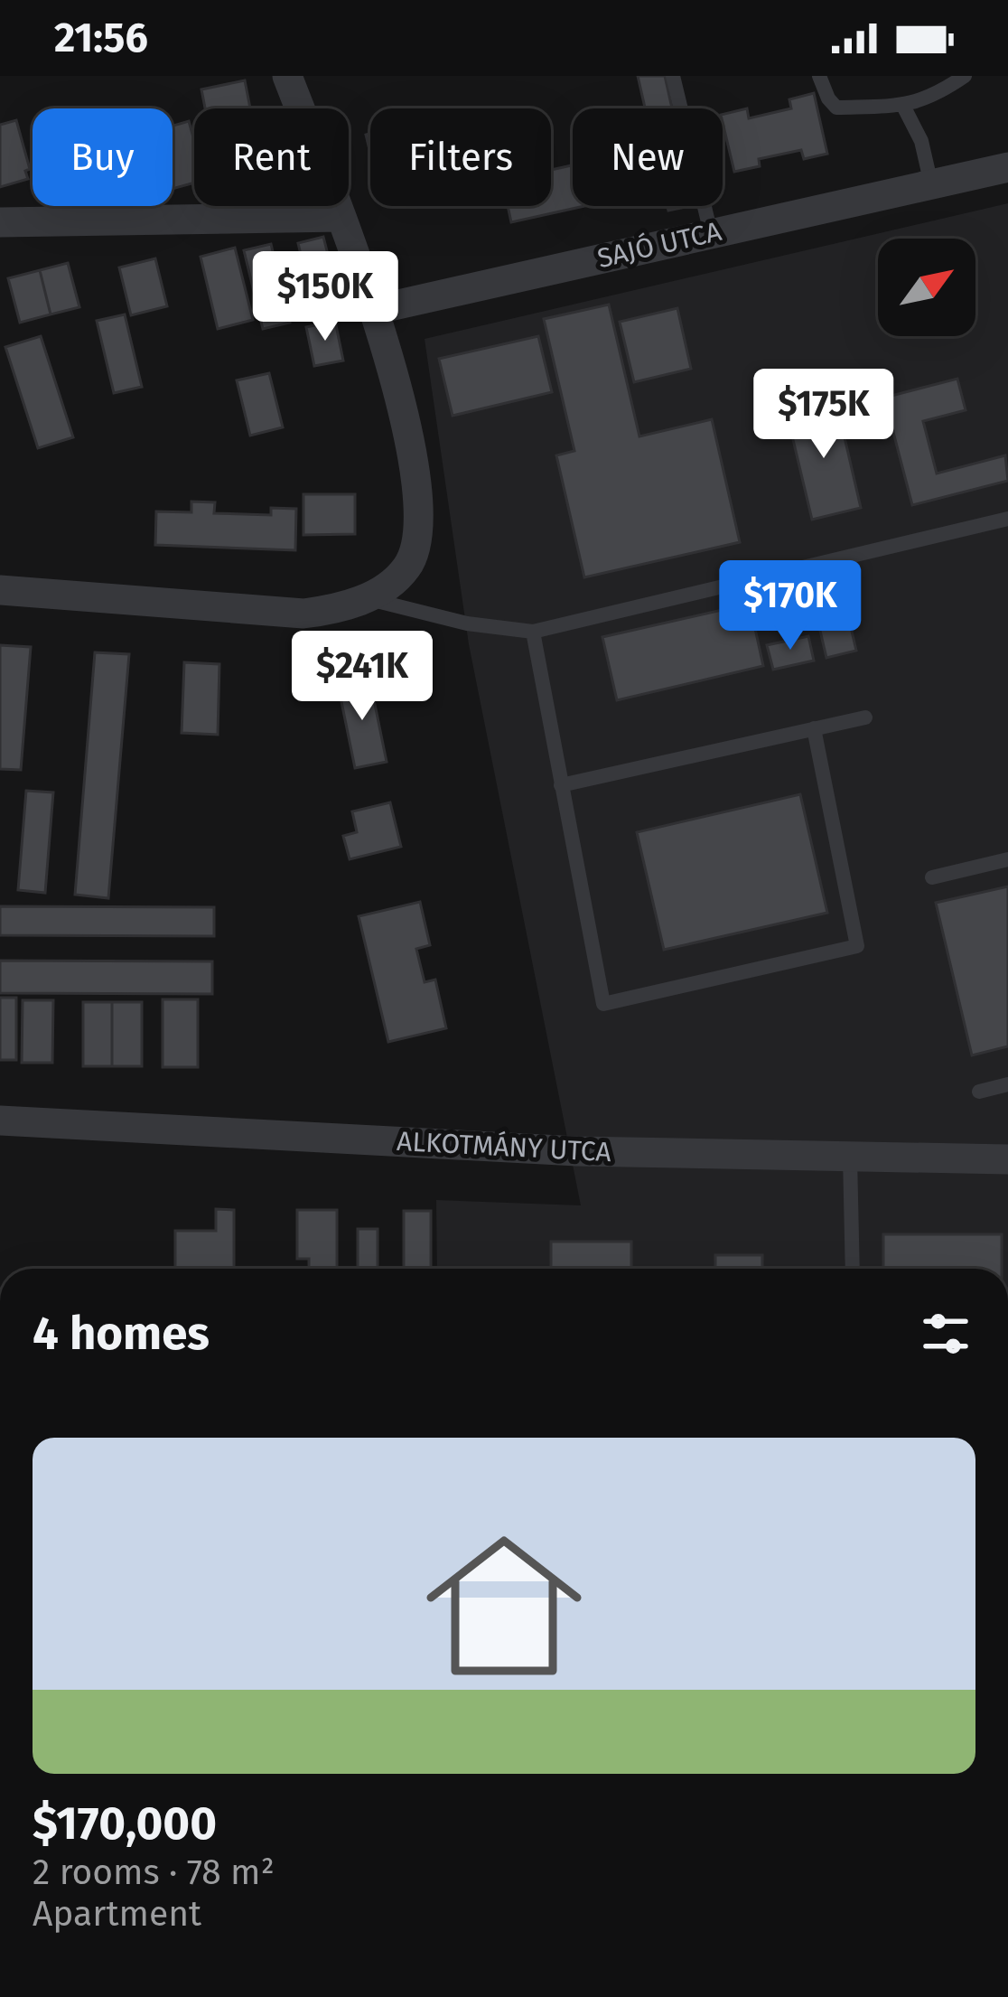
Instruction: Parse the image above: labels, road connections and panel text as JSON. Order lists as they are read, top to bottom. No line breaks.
{"streets":{"street":["SAJÓ UTCA","ALKOTMÁNY UTCA"]},"north":"top right","page":{"status":"21:56","chip":["Buy","Rent","Filters","New"],"price":["$150K","$175K","$170K","$241K"],"heading":"4 homes","list":[{"name":"$170,000","note":"2 rooms · 78 m² · Apartment"}]}}
